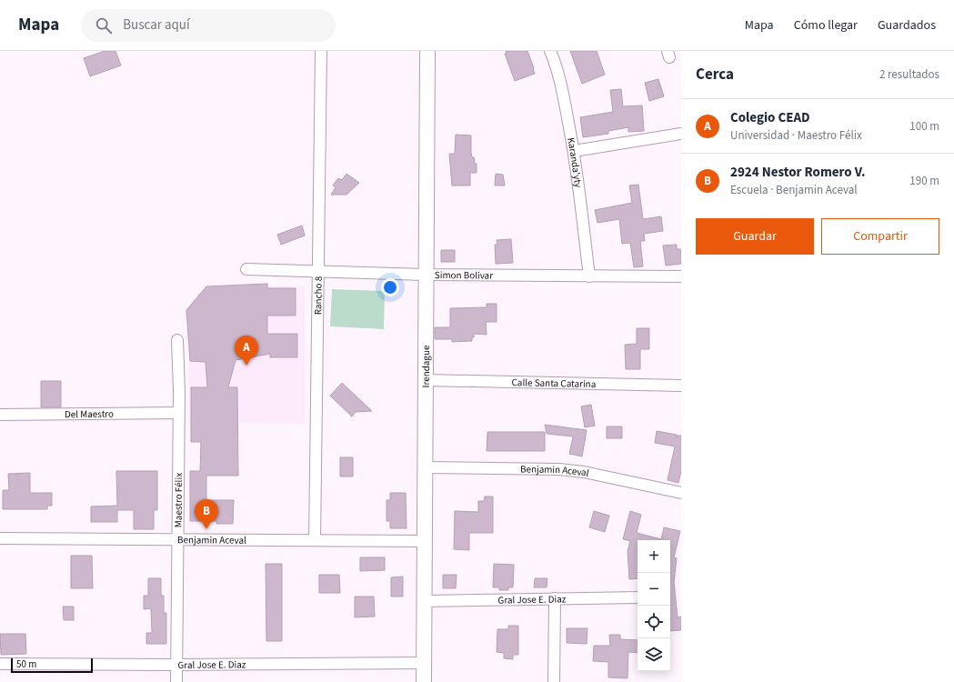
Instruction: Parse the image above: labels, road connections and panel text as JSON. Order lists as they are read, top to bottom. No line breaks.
{"streets":{"street":["Karanda'yty","Simon Bolivar","Rancho 8","Irendague","Calle Santa Catarina","Del Maestro","Benjamin Aceval","Maestro Félix","Gral Jose E. Diaz"]},"crossings":[["Karanda'yty","Simon Bolivar"],["Simon Bolivar","Rancho 8"],["Simon Bolivar","Irendague"],["Rancho 8","Benjamin Aceval"],["Irendague","Calle Santa Catarina"],["Irendague","Benjamin Aceval"],["Irendague","Gral Jose E. Diaz"],["Del Maestro","Maestro Félix"],["Benjamin Aceval","Maestro Félix"],["Maestro Félix","Gral Jose E. Diaz"]],"scale_bar":"50 m","page":{"header":"Mapa","search":"Buscar aquí","nav":["Mapa","Cómo llegar","Guardados"],"heading":["Cerca","2 resultados"],"list":[{"mark":"A","name":"Colegio CEAD","note":"Universidad · Maestro Félix","value":"100 m"},{"mark":"B","name":"2924 Nestor Romero V.","note":"Escuela · Benjamin Aceval","value":"190 m"}],"buttons":["Guardar","Compartir"],"pins":["A","B"],"map_buttons":["+","−"],"scale":"50 m"}}
